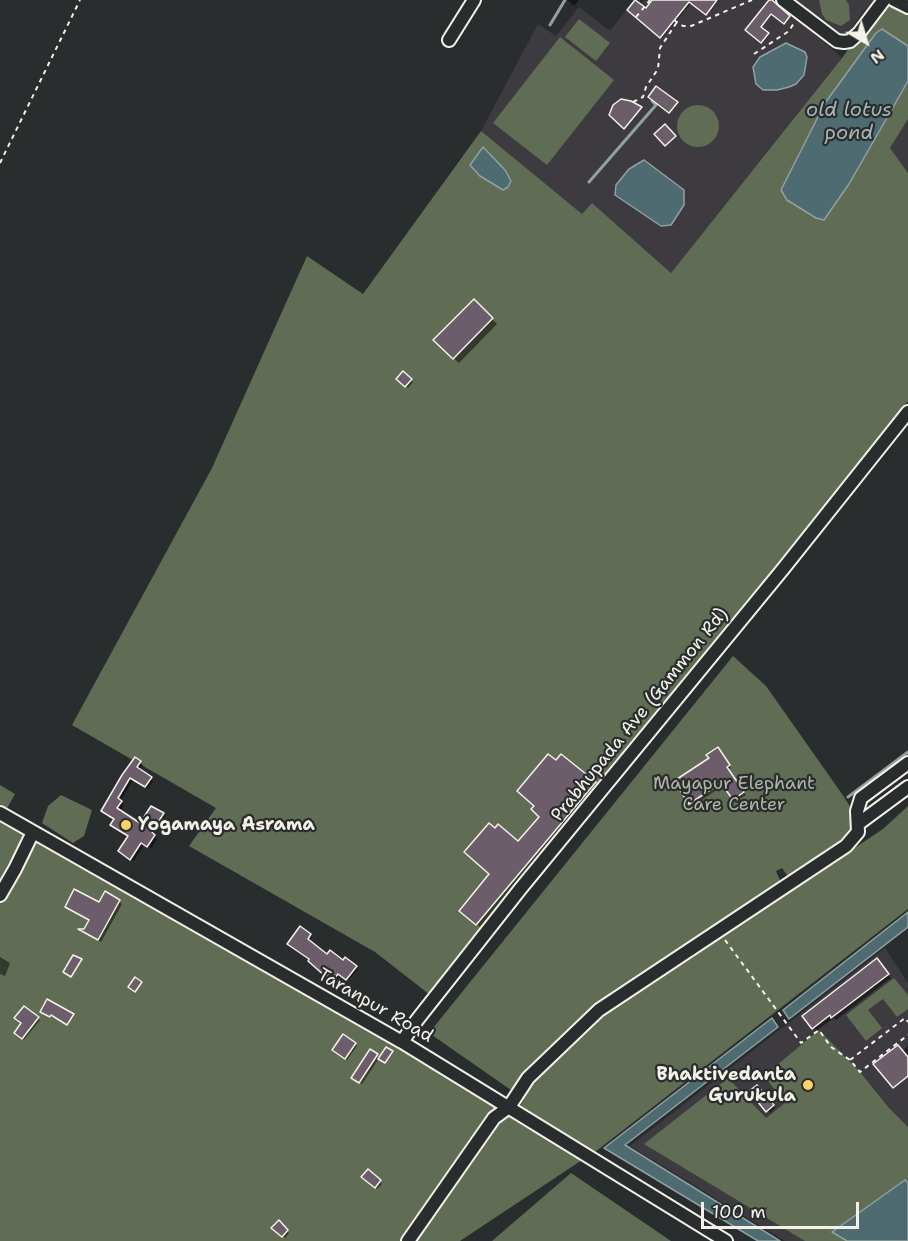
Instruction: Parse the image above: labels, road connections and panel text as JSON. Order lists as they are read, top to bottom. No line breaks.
{"streets":{"street":["Prabhupada Ave (Gammon Rd)","Taranpur Road"]},"crossings":[["Prabhupada Ave (Gammon Rd)","Taranpur Road"]],"water":["old lotus pond"],"parks":["Mayapur Elephant Care Center"],"places":["Yogamaya Asrama","Bhaktivedanta Gurukula"],"scale_bar":"100 m","north":"bottom right"}
